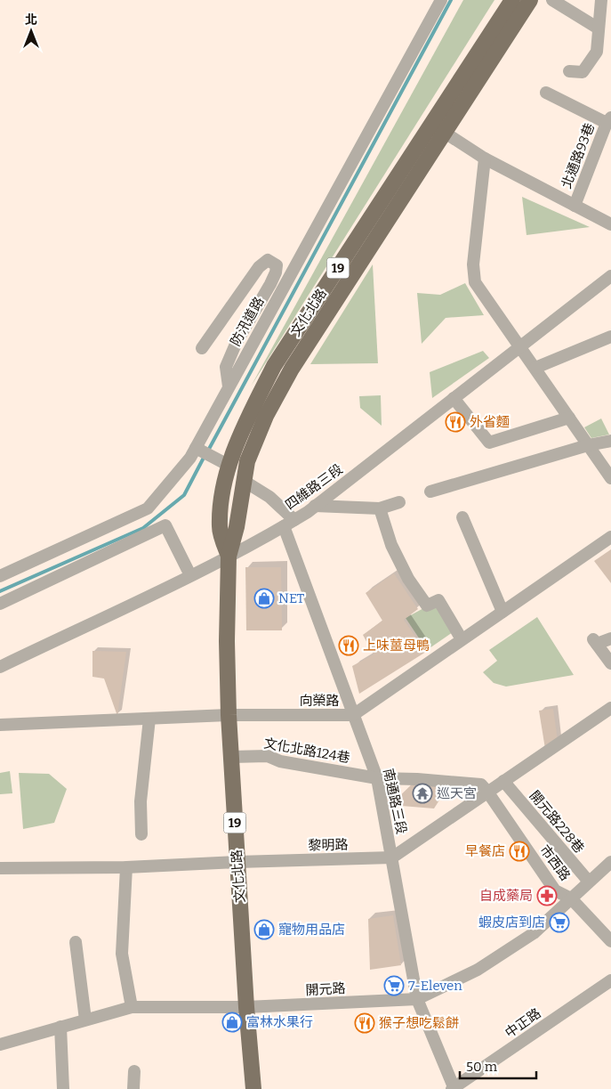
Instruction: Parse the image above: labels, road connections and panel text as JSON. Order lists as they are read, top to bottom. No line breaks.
{"streets":{"main road":["19","文化北路"],"street":["北通路93巷","防汛道路","四維路三段","向榮路","文化北路124巷","南通路三段","開元路228巷","黎明路","市西路","開元路","中正路"]},"crossings":[["文化北路","四維路三段"],["文化北路","向榮路"],["文化北路","文化北路124巷"],["文化北路","黎明路"],["文化北路","開元路"],["四維路三段","南通路三段"],["向榮路","南通路三段"],["文化北路124巷","南通路三段"],["文化北路124巷","市西路"],["南通路三段","黎明路"],["南通路三段","開元路"],["南通路三段","中正路"],["開元路228巷","開元路"],["市西路","開元路"]],"places":{"restaurant":["外省麵","上味薑母鴨","早餐店","猴子想吃鬆餅"],"shop":["NET","寵物用品店","富林水果行"],"temple":["巡天宮"],"pharmacy":["自成藥局"],"supermarket":["蝦皮店到店","7-Eleven"]},"scale_bar":"50 m","north":"top"}
